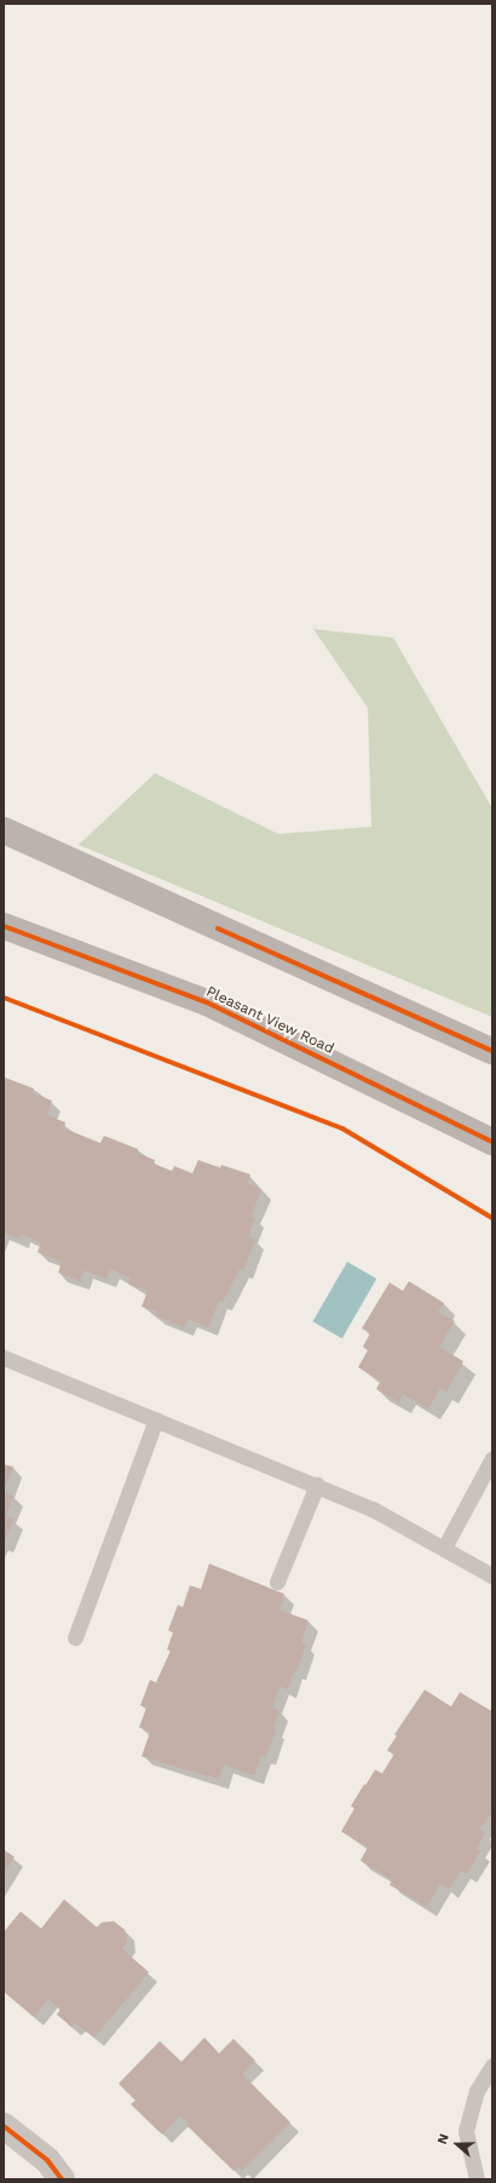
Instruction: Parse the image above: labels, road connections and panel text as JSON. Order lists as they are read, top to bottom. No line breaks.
{"streets":{"main road":["Pleasant View Road"]},"north":"left"}
